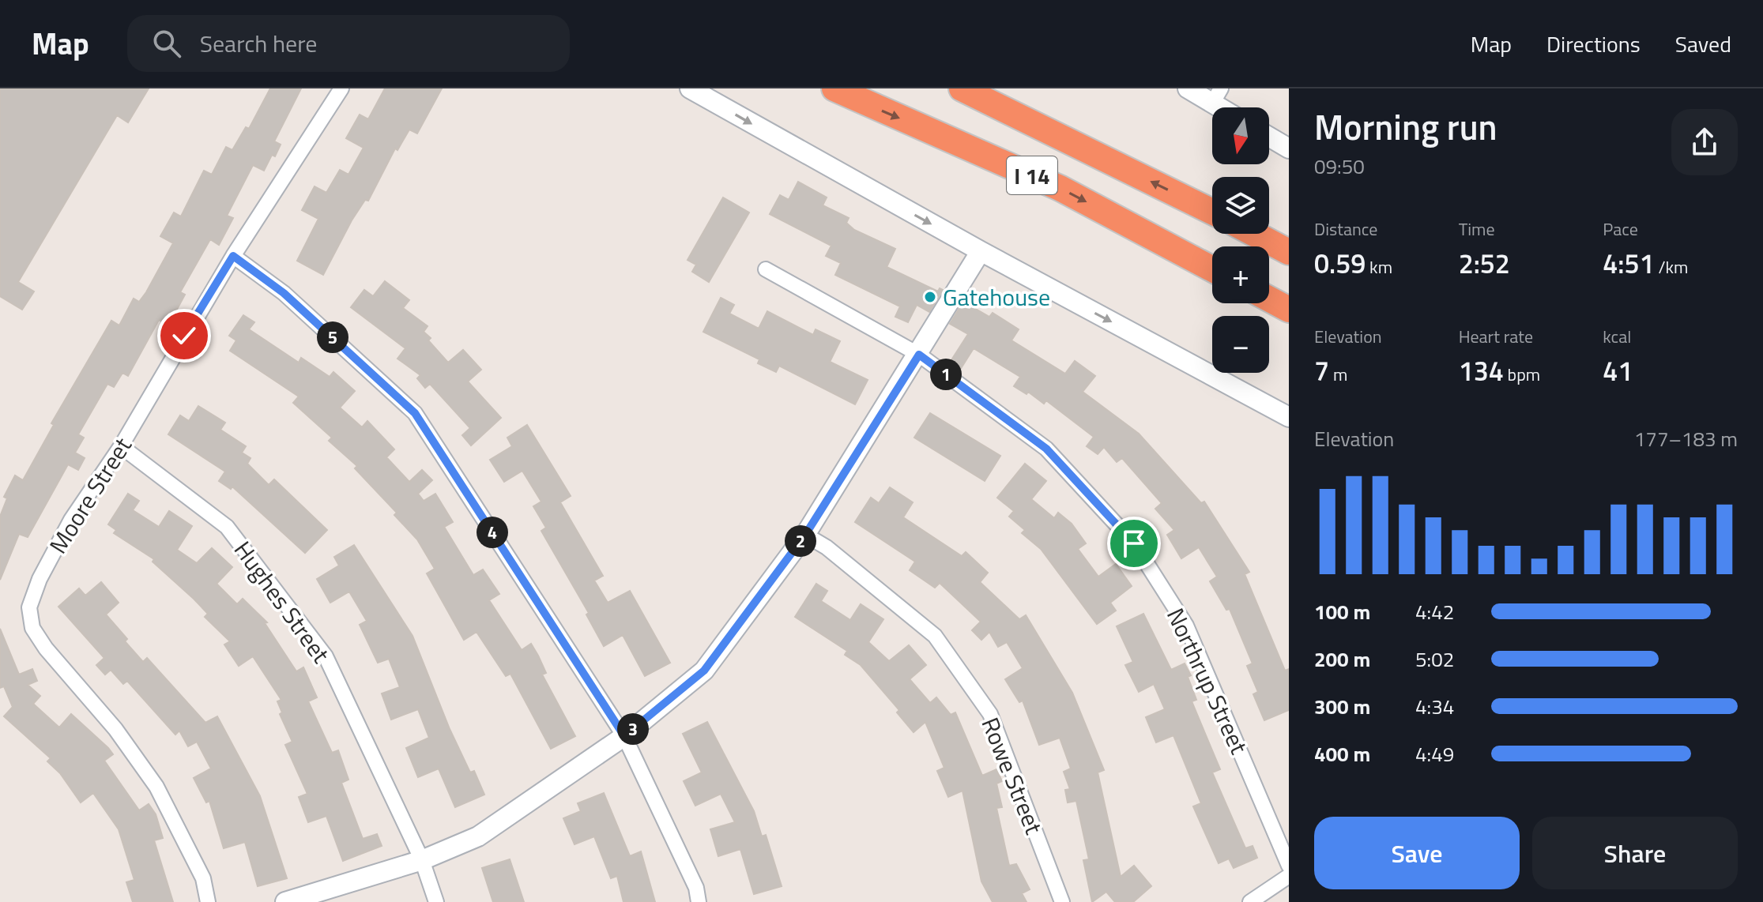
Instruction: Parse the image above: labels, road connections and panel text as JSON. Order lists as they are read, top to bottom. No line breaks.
{"streets":{"highway":["I 14"],"street":["Moore Street","Hughes Street","Northrup Street","Rowe Street"]},"crossings":[["Moore Street","Hughes Street"]],"places":["Gatehouse"],"north":"bottom","page":{"header":"Map","search":"Search here","nav":["Map","Directions","Saved"],"heading":["Morning run","09:50"],"map_buttons":["+","−"],"stats":[["Distance","0.59 km"],["Time","2:52"],["Pace","4:51 /km"],["Elevation","7 m"],["Heart rate","134 bpm"],["kcal","41"]],"pins":["5","1","4","2","3"],"chart":["Elevation","177–183 m"],"list":[{"name":"100 m","note":"4:42"},{"name":"200 m","note":"5:02"},{"name":"300 m","note":"4:34"},{"name":"400 m","note":"4:49"}],"buttons":["Save","Share"]}}
